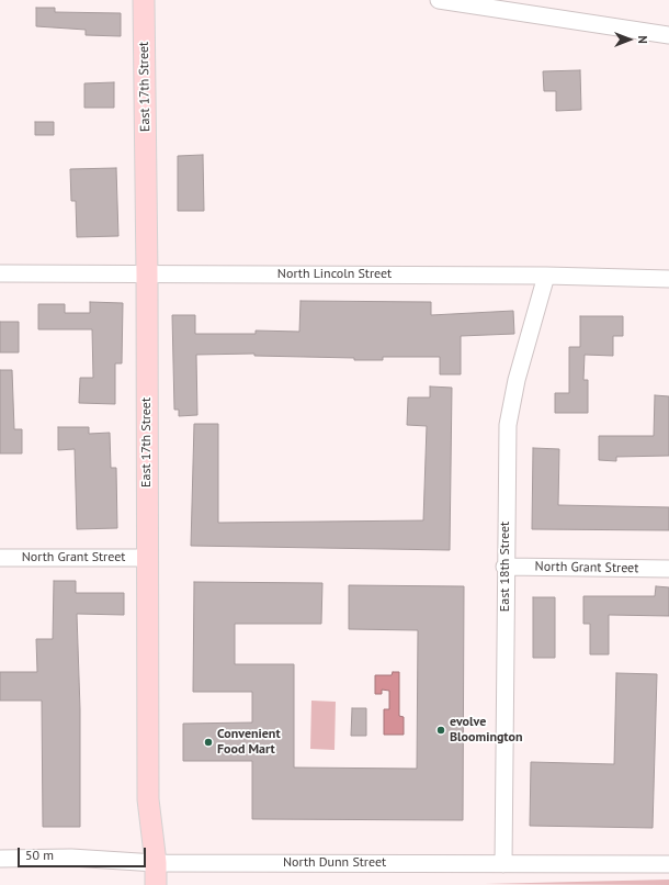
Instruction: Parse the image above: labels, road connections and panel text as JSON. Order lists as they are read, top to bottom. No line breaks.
{"streets":{"main road":["East 17th Street"],"street":["North Lincoln Street","North Grant Street","East 18th Street","North Dunn Street"]},"crossings":[["East 17th Street","North Lincoln Street"],["East 17th Street","North Grant Street"],["East 17th Street","North Dunn Street"],["North Lincoln Street","East 18th Street"],["North Grant Street","East 18th Street"],["East 18th Street","North Dunn Street"]],"places":["evolve Bloomington","Convenient Food Mart"],"scale_bar":"50 m","north":"right"}
